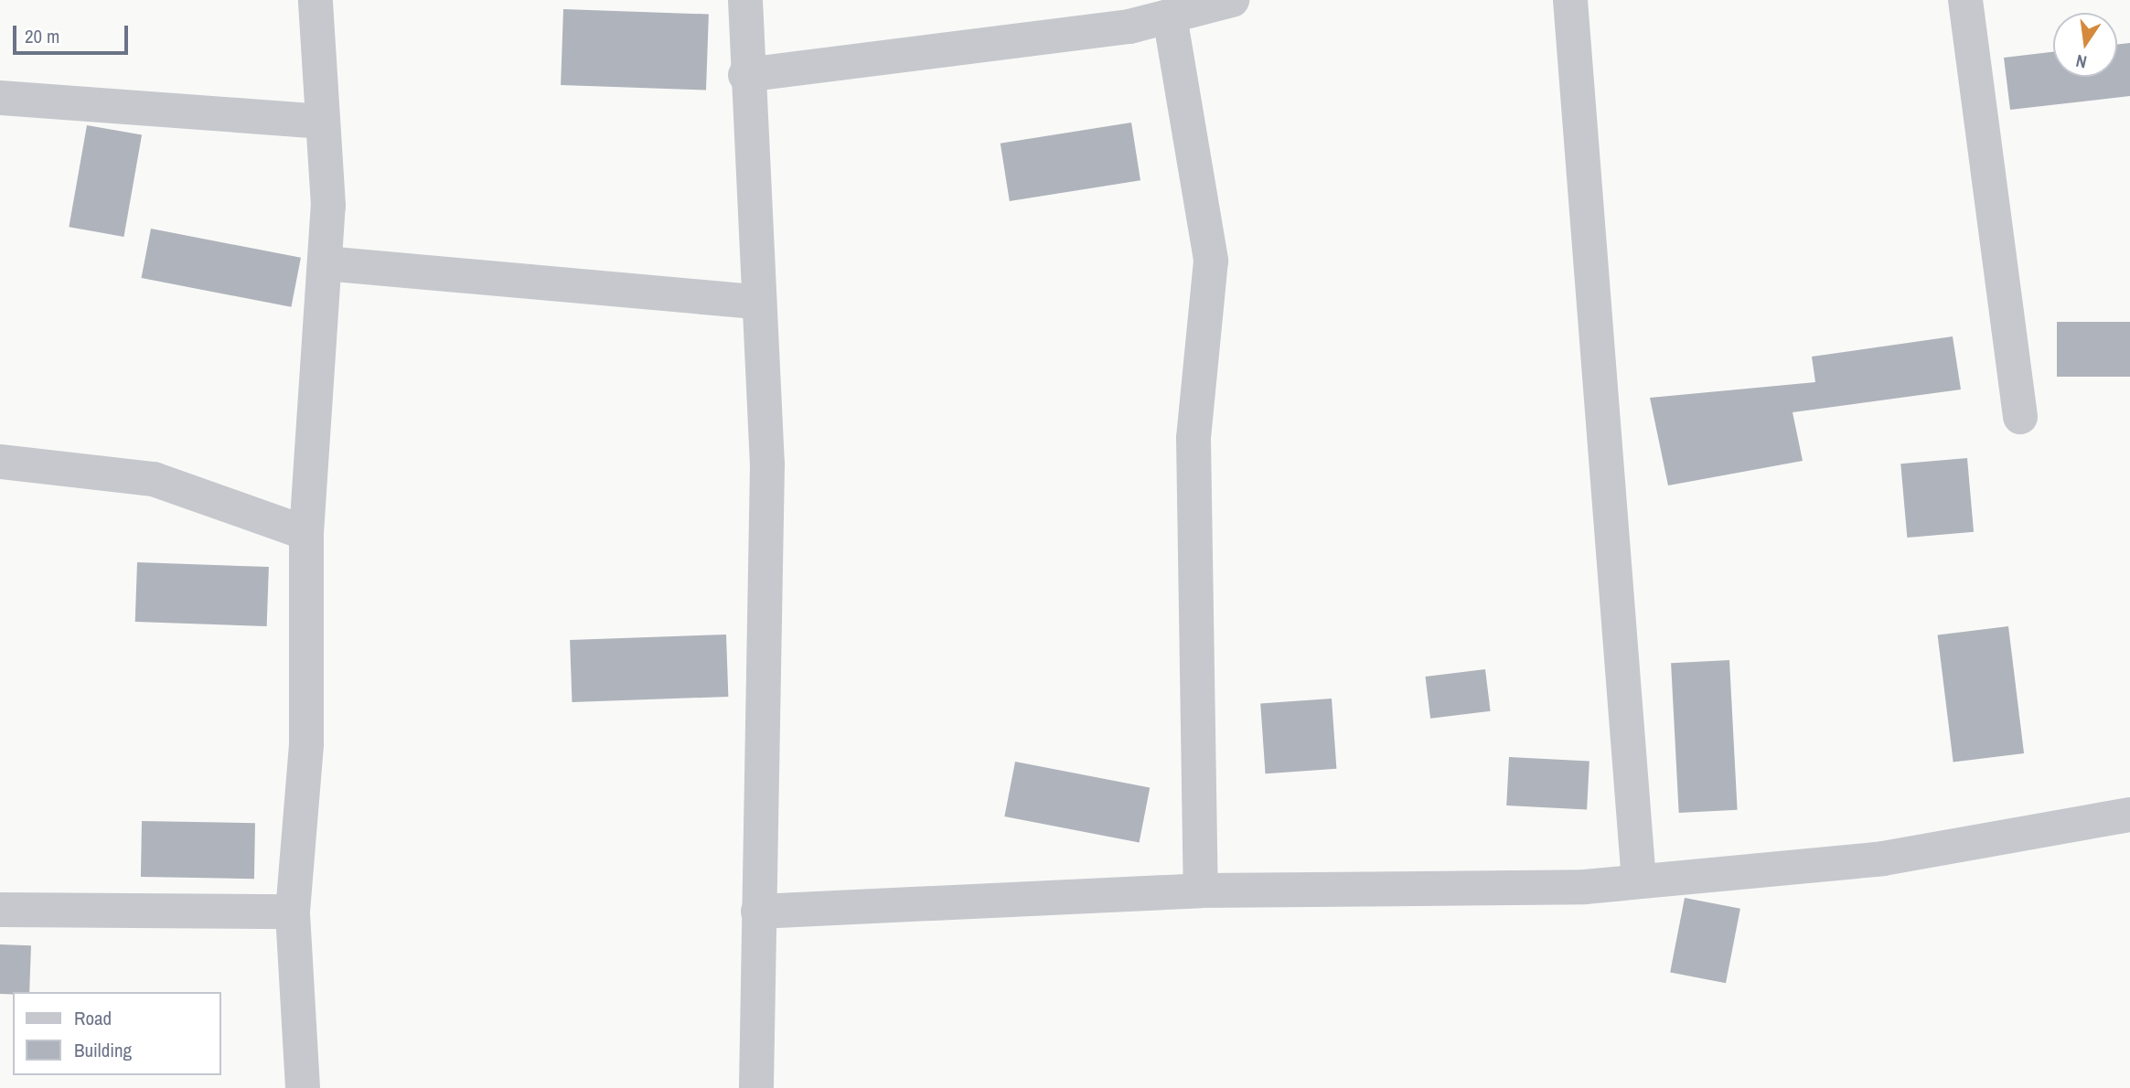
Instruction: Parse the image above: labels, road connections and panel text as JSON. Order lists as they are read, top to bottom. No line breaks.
{"legend":["Road","Building"],"scale_bar":"20 m","north":"bottom"}
